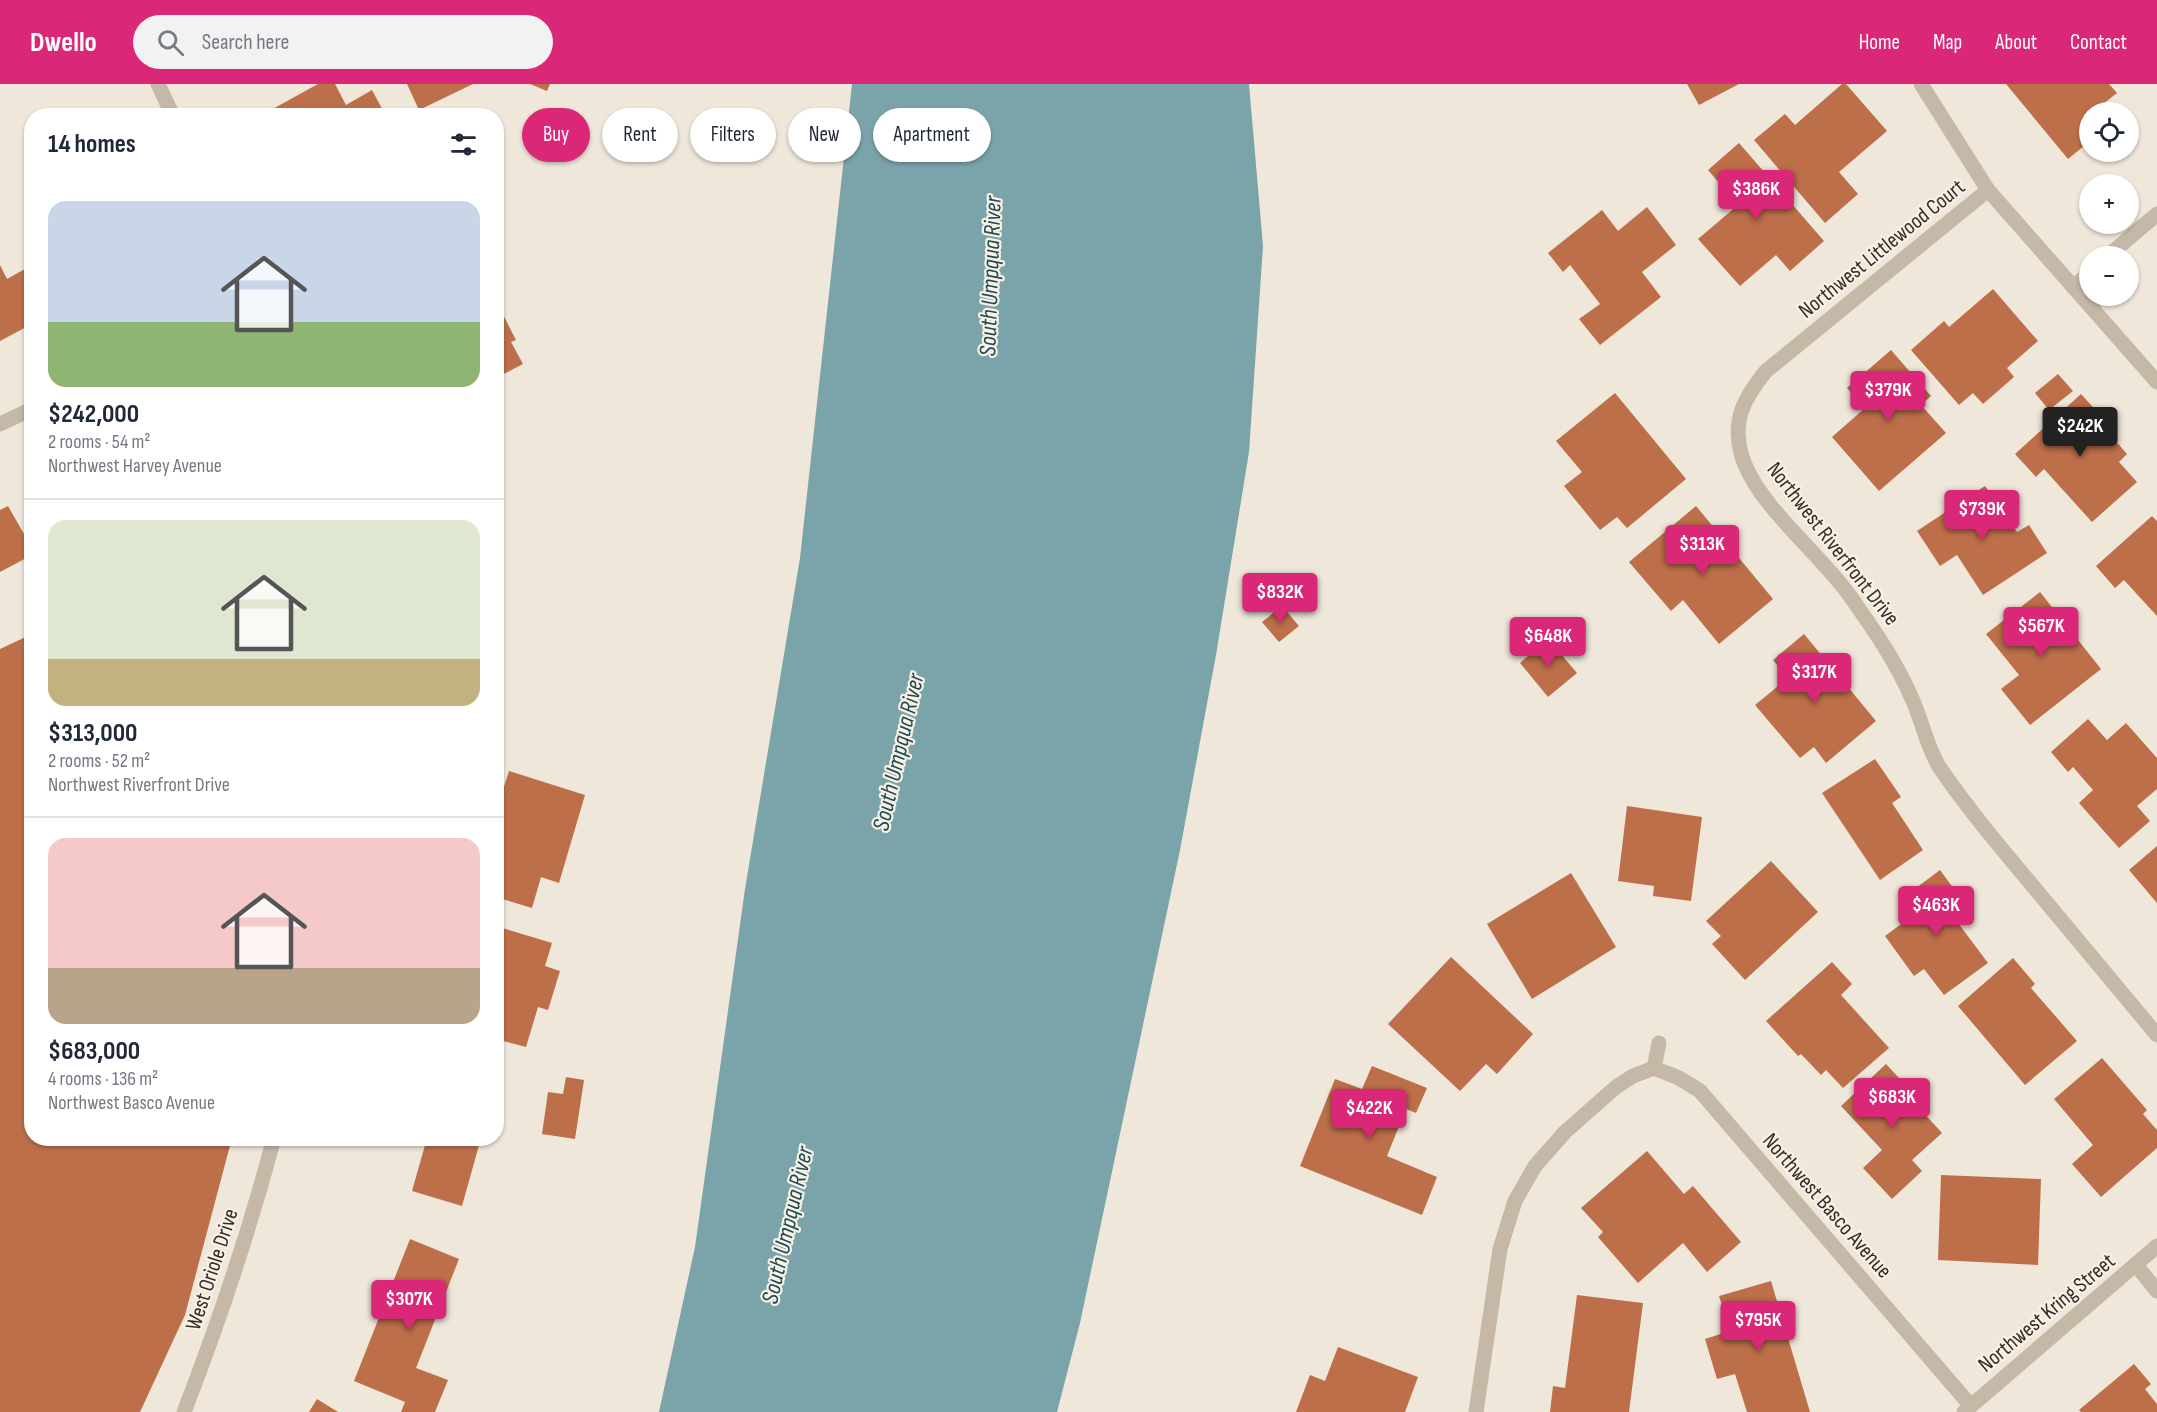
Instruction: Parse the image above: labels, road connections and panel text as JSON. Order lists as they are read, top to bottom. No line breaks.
{"streets":{"street":["Northwest Littlewood Court","Northwest Riverfront Drive","Northwest Basco Avenue","West Oriole Drive","Northwest Kring Street"]},"crossings":[["Northwest Littlewood Court","Northwest Riverfront Drive"],["Northwest Basco Avenue","Northwest Kring Street"]],"water":["South Umpqua River"],"page":{"header":"Dwello","search":"Search here","nav":["Home","Map","About","Contact"],"map_buttons":["+","−"],"chip":["Buy","Rent","Filters","New","Apartment"],"heading":"14 homes","price":["$386K","$379K","$242K","$739K","$313K","$832K","$567K","$648K","$317K","$463K","$683K","$422K","$307K","$795K"],"list":[{"name":"$242,000","note":"2 rooms · 54 m² · Northwest Harvey Avenue"},{"name":"$313,000","note":"2 rooms · 52 m² · Northwest Riverfront Drive"},{"name":"$683,000","note":"4 rooms · 136 m² · Northwest Basco Avenue"}]}}
